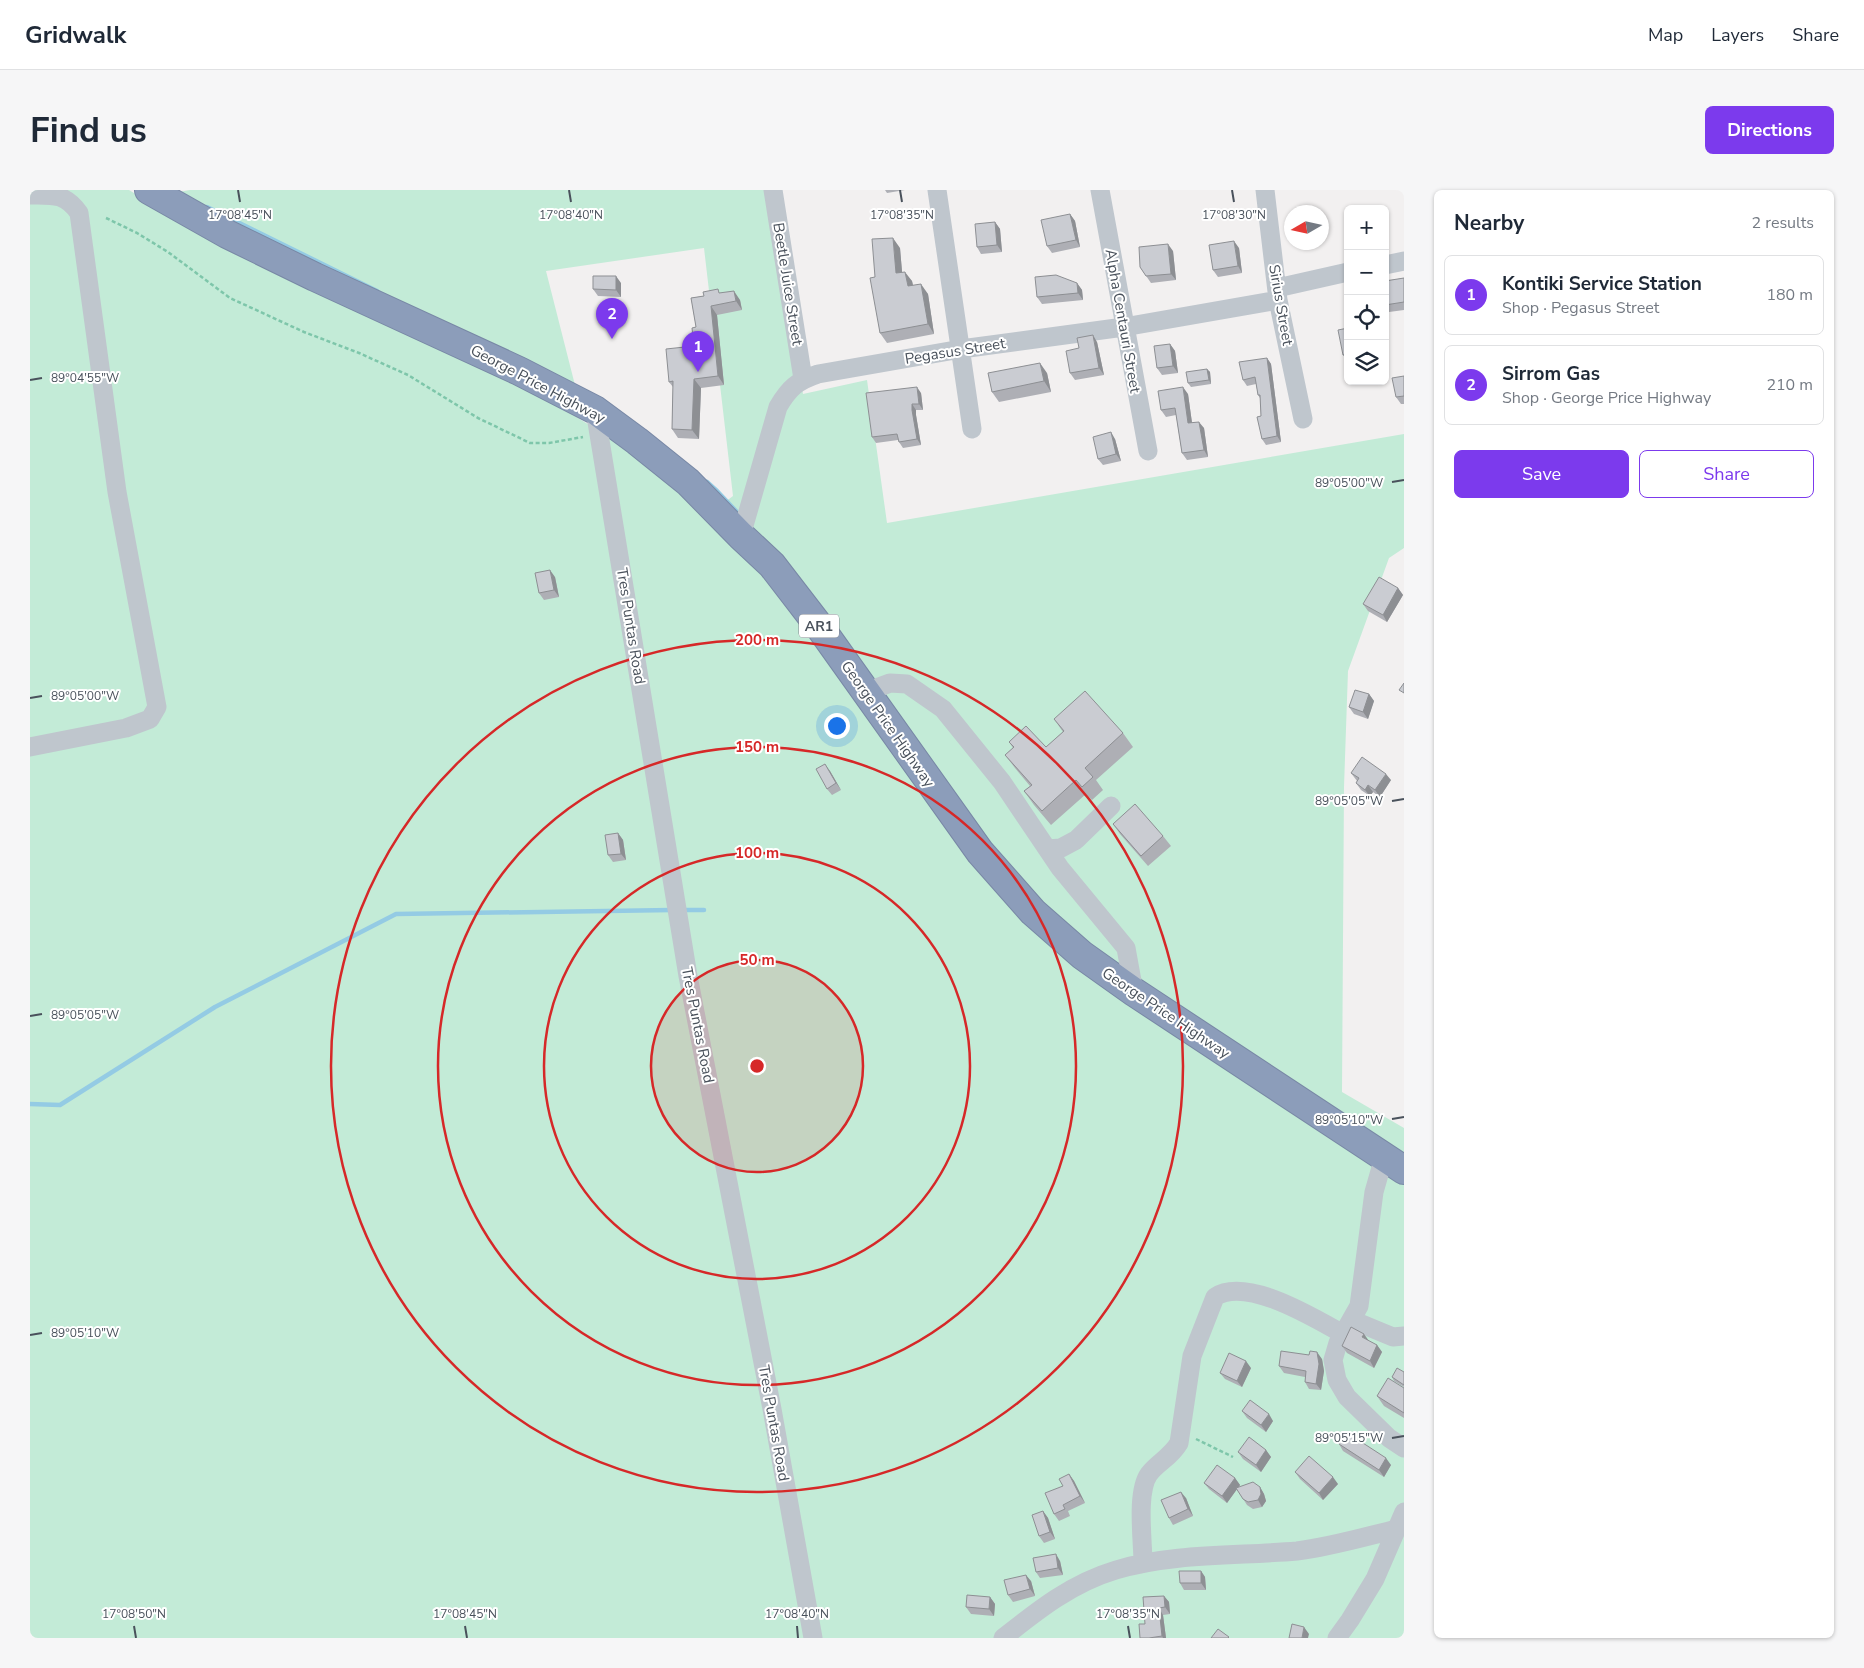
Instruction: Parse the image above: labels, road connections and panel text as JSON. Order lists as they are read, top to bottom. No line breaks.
{"streets":{"highway":["George Price Highway","AR1"],"street":["Beetle Juice Street","Sirius Street","Alpha Centauri Street","Pegasus Street","Tres Puntas Road"]},"crossings":[["Beetle Juice Street","Pegasus Street"],["Sirius Street","Pegasus Street"],["Alpha Centauri Street","Pegasus Street"],["Pegasus Street","George Price Highway"],["George Price Highway","Tres Puntas Road"]],"north":"left","page":{"header":"Gridwalk","nav":["Map","Layers","Share"],"buttons":["Directions",["Save","Share"]],"title":"Find us","heading":["Nearby","2 results"],"map_buttons":["+","−"],"list":[{"mark":"1","name":"Kontiki Service Station","note":"Shop · Pegasus Street","value":"180 m"},{"mark":"2","name":"Sirrom Gas","note":"Shop · George Price Highway","value":"210 m"}],"pins":["2","1"]},"coordinates":["17°08'45\"N","17°08'40\"N","17°08'35\"N","17°08'30\"N","89°04'55\"W","89°05'00\"W","89°05'05\"W","89°05'10\"W","89°05'15\"W","17°08'50\"N"],"rings":["200 m","150 m","100 m","50 m"]}
